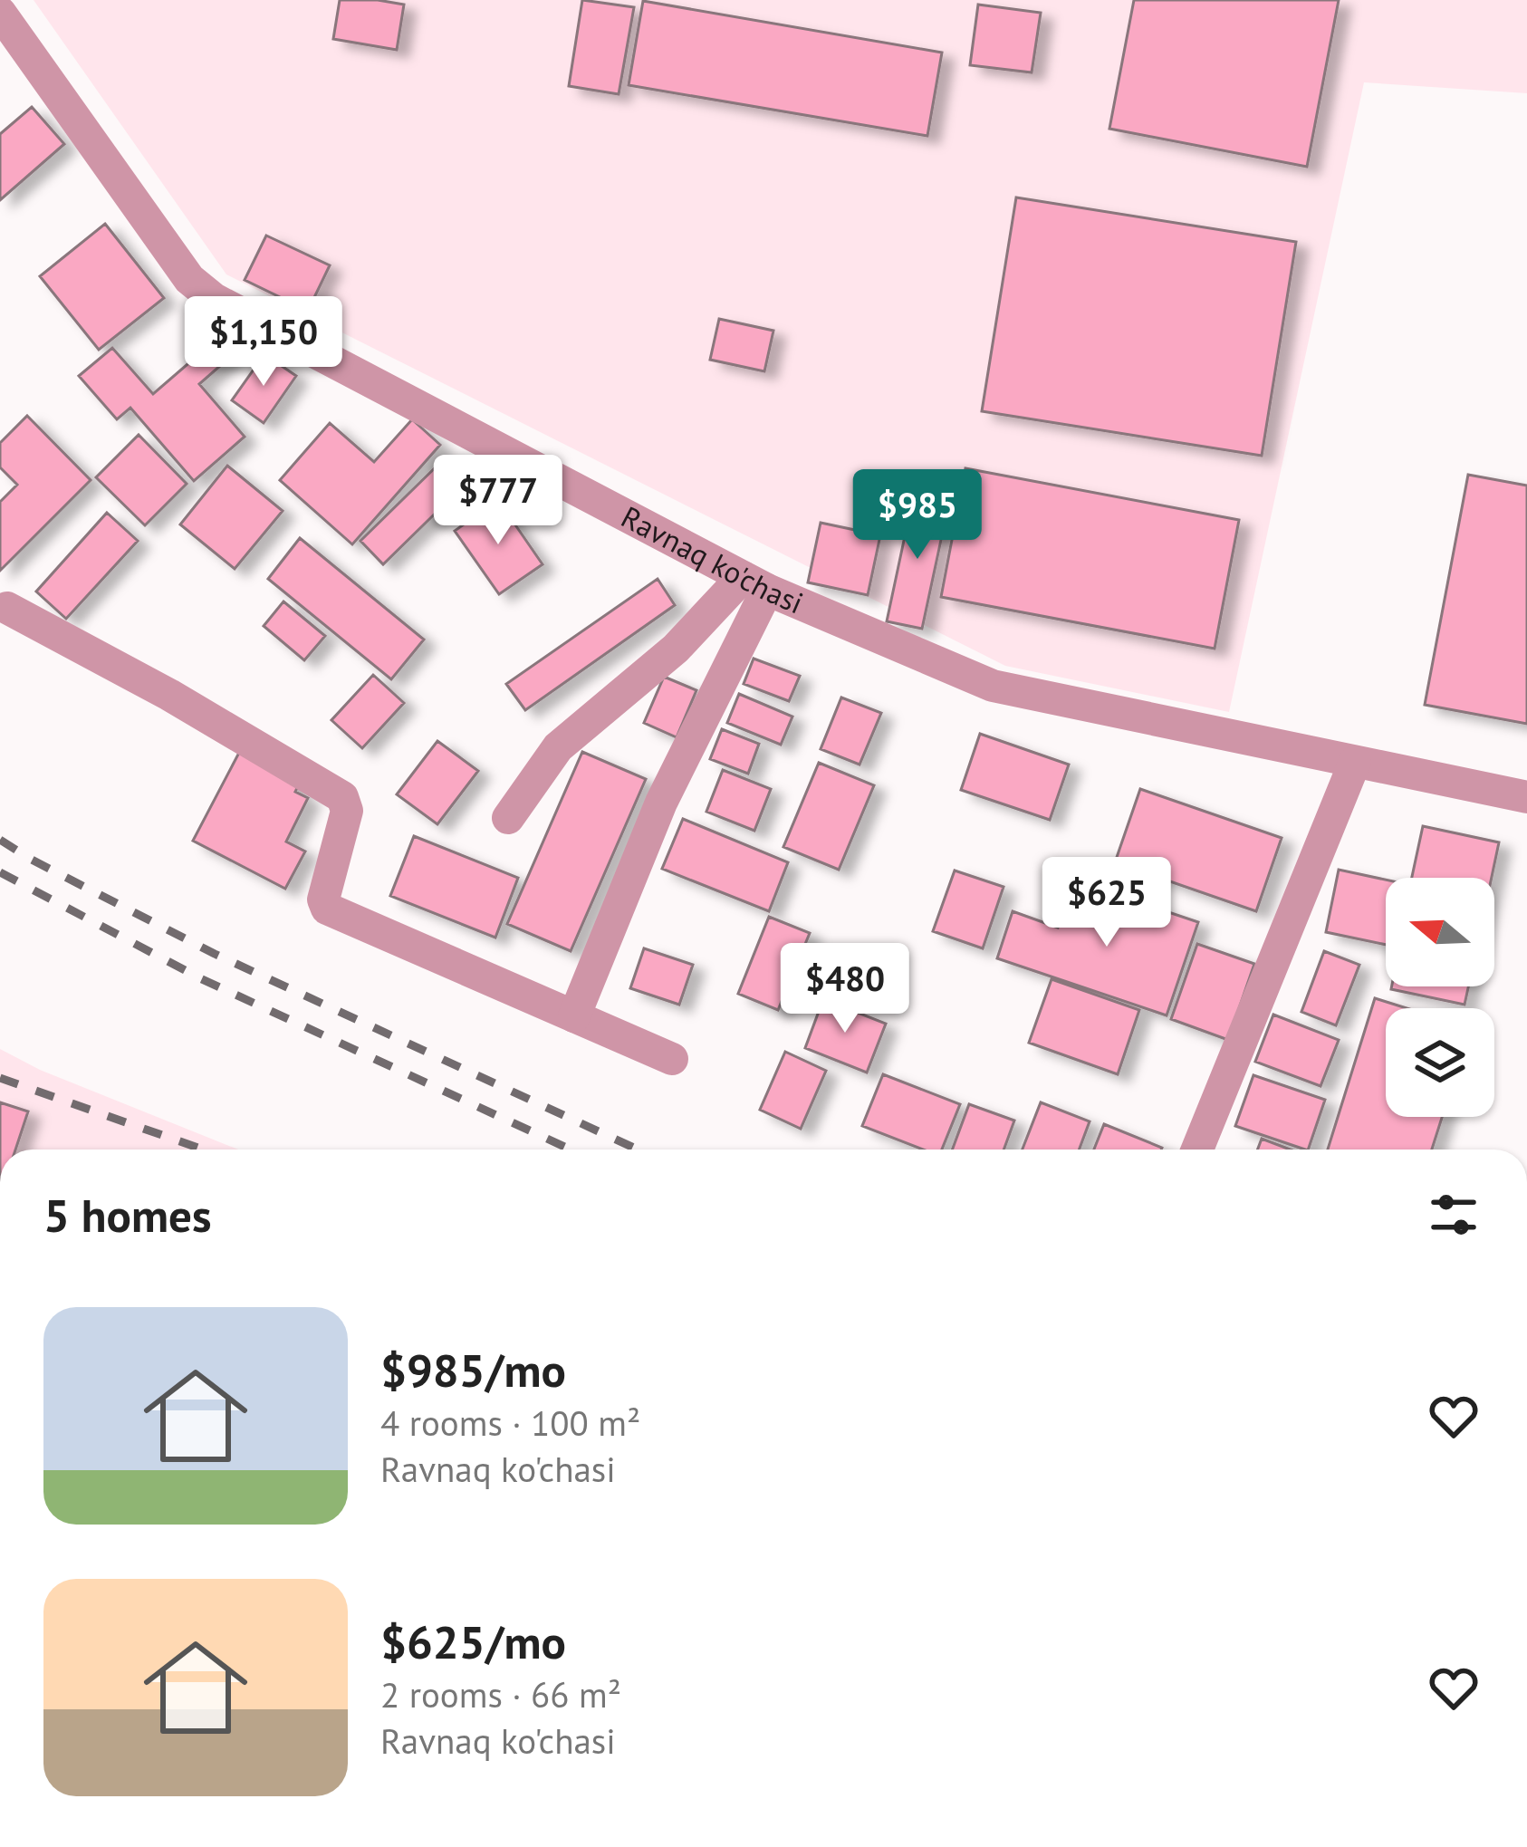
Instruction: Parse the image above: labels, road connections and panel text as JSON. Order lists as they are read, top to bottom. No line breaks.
{"streets":{"street":["Ravnaq ko'chasi"]},"north":"left","page":{"price":["$1,150","$777","$985","$625","$480"],"heading":"5 homes","list":[{"name":"$985/mo","note":"4 rooms · 100 m² · Ravnaq ko'chasi"},{"name":"$625/mo","note":"2 rooms · 66 m² · Ravnaq ko'chasi"}]}}
